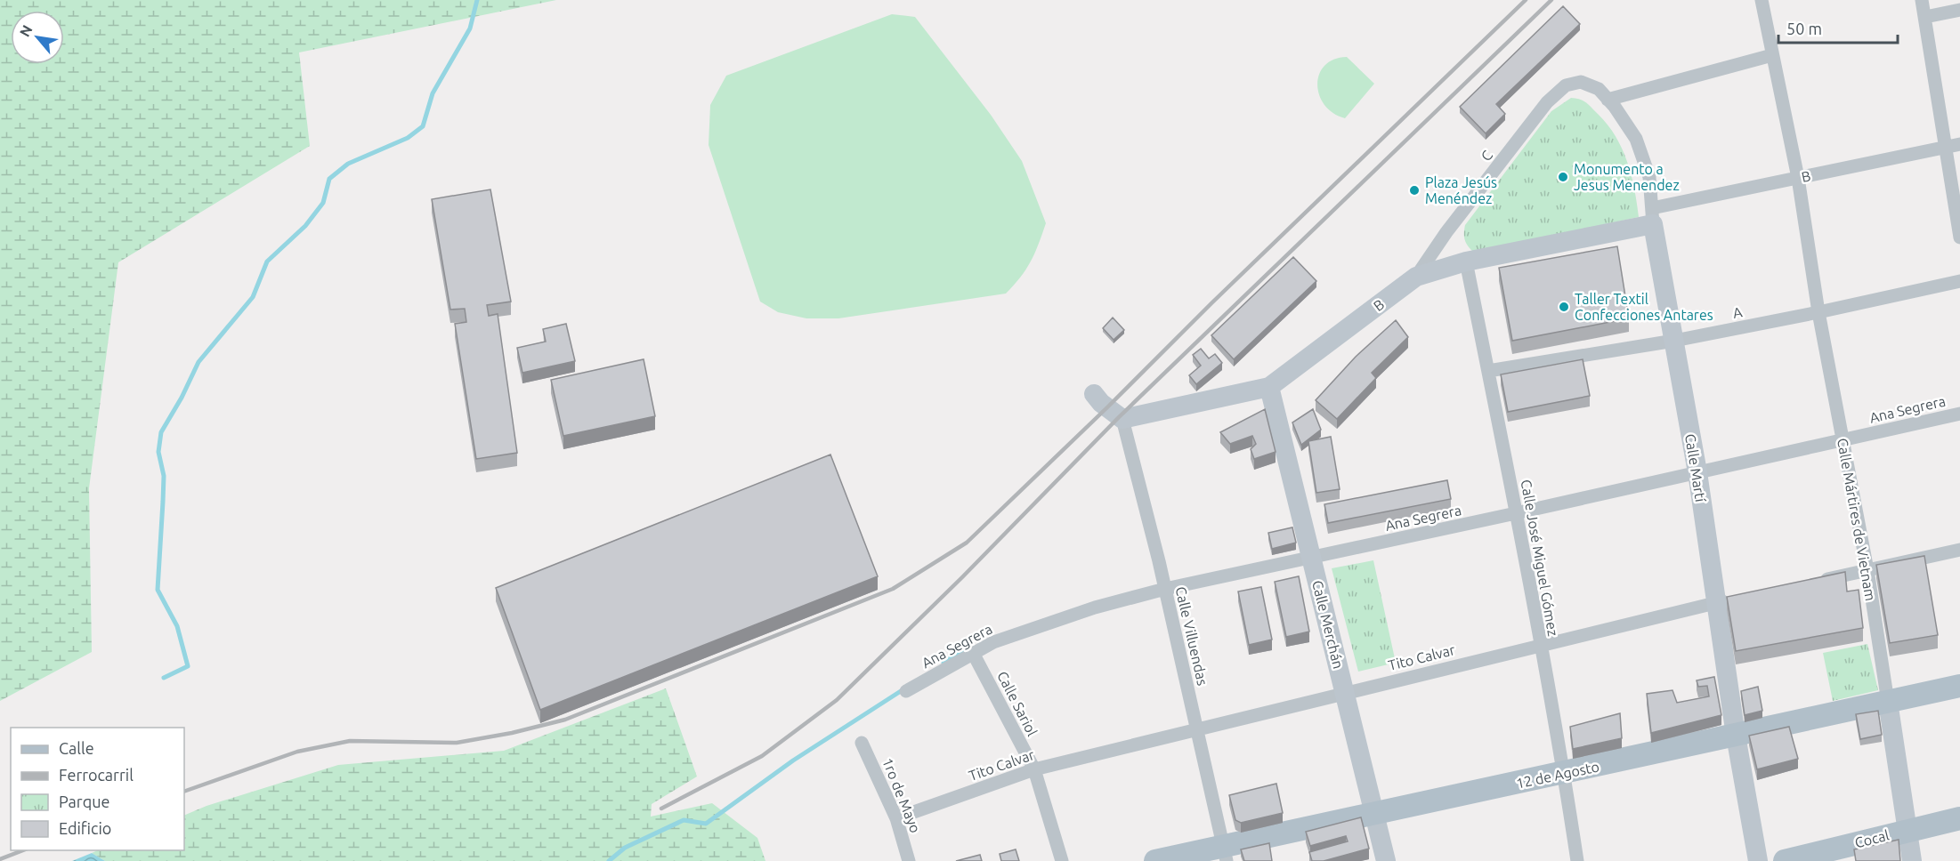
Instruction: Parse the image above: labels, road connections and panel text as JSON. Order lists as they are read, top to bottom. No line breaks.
{"streets":{"main road":["12 de Agosto","Cocal"],"street":["C","B","A","Ana Segrera","Calle Martí","Calle Mártires de Vietnam","Calle José Miguel Gómez","Calle Merchán","Calle Villuendas","Tito Calvar","Calle Sariol","1ro de Mayo"]},"crossings":[["C","B"],["C","Calle Martí"],["B","Calle Martí"],["B","Calle Mártires de Vietnam"],["B","Calle José Miguel Gómez"],["B","Calle Merchán"],["B","Calle Villuendas"],["A","Calle Martí"],["A","Calle Mártires de Vietnam"],["A","Calle José Miguel Gómez"],["Ana Segrera","Calle Martí"],["Ana Segrera","Calle Mártires de Vietnam"],["Ana Segrera","Calle José Miguel Gómez"],["Ana Segrera","Calle Merchán"],["Ana Segrera","Calle Villuendas"],["Ana Segrera","Calle Sariol"],["Calle Martí","Tito Calvar"],["Calle Martí","12 de Agosto"],["Calle Mártires de Vietnam","12 de Agosto"],["Calle Mártires de Vietnam","Cocal"],["Calle José Miguel Gómez","Tito Calvar"],["Calle José Miguel Gómez","12 de Agosto"],["Calle Merchán","Tito Calvar"],["Calle Merchán","12 de Agosto"],["Calle Villuendas","Tito Calvar"],["Calle Villuendas","12 de Agosto"],["Tito Calvar","Calle Sariol"],["Tito Calvar","1ro de Mayo"]],"places":["Monumento a Jesus Menendez","Plaza Jesús Menéndez","Taller Textil Confecciones Antares"],"legend":["Calle","Ferrocarril","Parque","Edificio"],"scale_bar":"50 m","north":"top left"}
